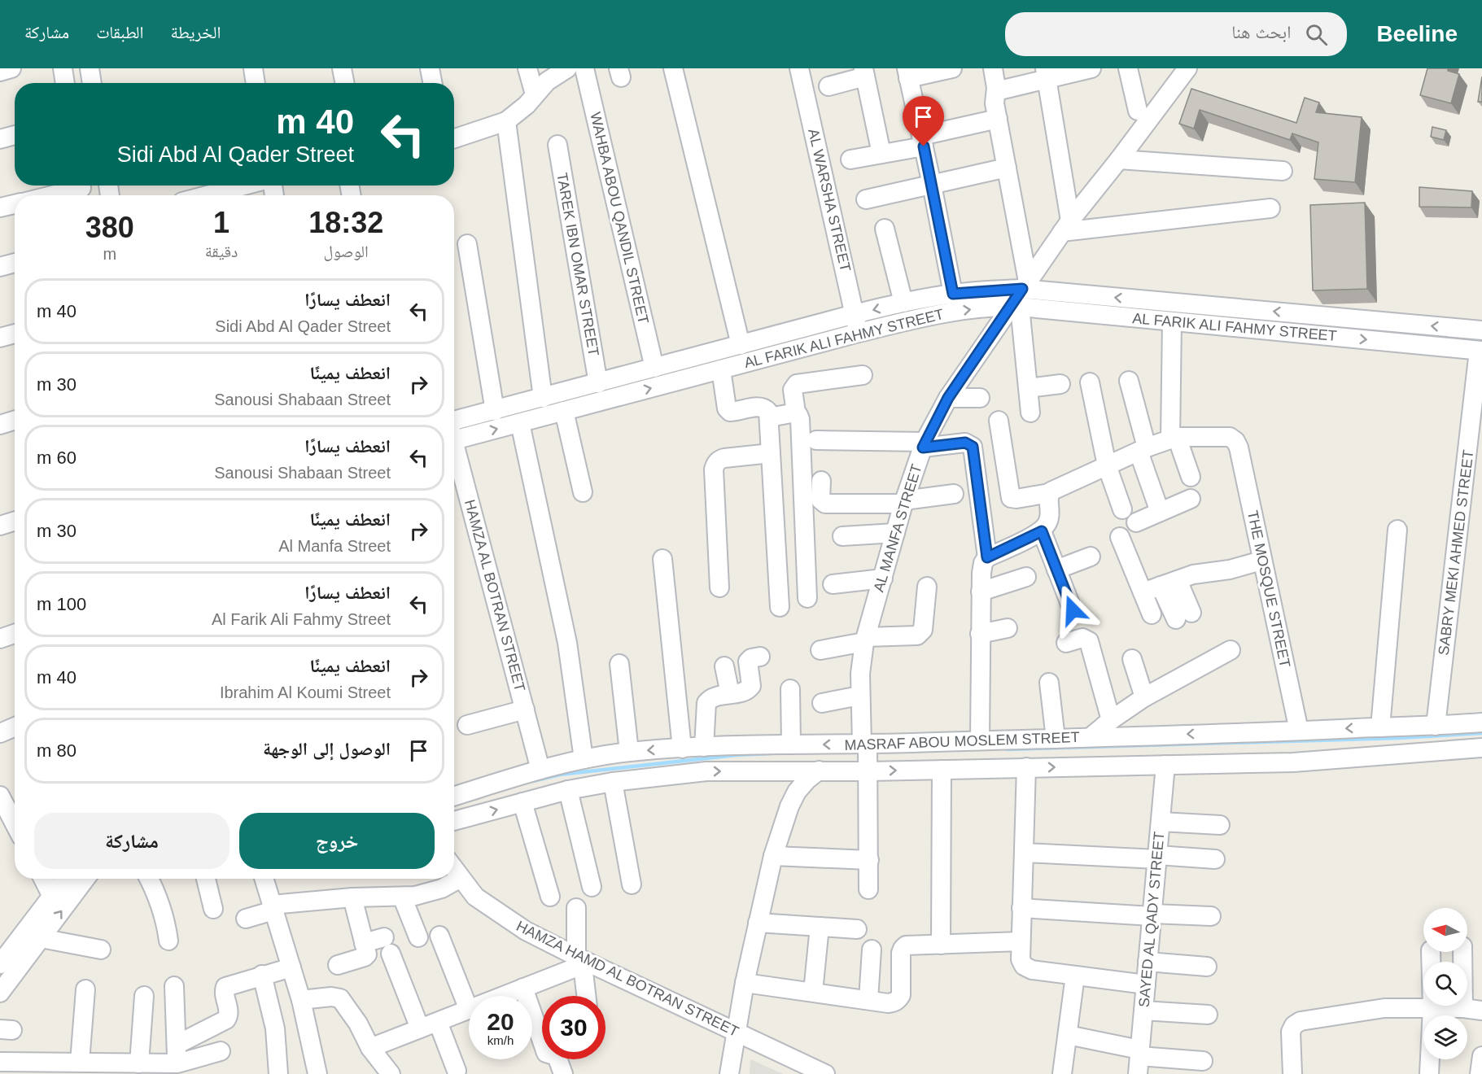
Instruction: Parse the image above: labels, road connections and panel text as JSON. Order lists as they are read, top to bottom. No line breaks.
{"streets":{"street":["AL WARSHA STREET","WAHBA ABOU QANDIL STREET","TAREK IBN OMAR STREET","AL FARIK ALI FAHMY STREET","AL MANFA STREET","SABRY MEKI AHMED STREET","THE MOSQUE STREET","HAMZA AL BOTRAN STREET","MASRAF ABOU MOSLEM STREET","SAYED AL QADY STREET","HAMZA HAMD AL BOTRAN STREET"]},"crossings":[["AL WARSHA STREET","AL FARIK ALI FAHMY STREET"],["WAHBA ABOU QANDIL STREET","AL FARIK ALI FAHMY STREET"],["TAREK IBN OMAR STREET","AL FARIK ALI FAHMY STREET"],["AL FARIK ALI FAHMY STREET","AL MANFA STREET"],["AL FARIK ALI FAHMY STREET","SABRY MEKI AHMED STREET"],["AL MANFA STREET","MASRAF ABOU MOSLEM STREET"],["SABRY MEKI AHMED STREET","MASRAF ABOU MOSLEM STREET"],["THE MOSQUE STREET","MASRAF ABOU MOSLEM STREET"],["HAMZA AL BOTRAN STREET","MASRAF ABOU MOSLEM STREET"],["MASRAF ABOU MOSLEM STREET","SAYED AL QADY STREET"]],"north":"left","page":{"header":"Beeline","search":"ابحث هنا","nav":["الخريطة","الطبقات","مشاركة"],"turn":["40 m","Sidi Abd Al Qader Street"],"eta":["18:32","الوصول","1","دقيقة","380","m"],"list":[{"name":"انعطف يسارًا","note":"Sidi Abd Al Qader Street","value":"40 m"},{"name":"انعطف يمينًا","note":"Sanousi Shabaan Street","value":"30 m"},{"name":"انعطف يسارًا","note":"Sanousi Shabaan Street","value":"60 m"},{"name":"انعطف يمينًا","note":"Al Manfa Street","value":"30 m"},{"name":"انعطف يسارًا","note":"Al Farik Ali Fahmy Street","value":"100 m"},{"name":"انعطف يمينًا","note":"Ibrahim Al Koumi Street","value":"40 m"},{"name":"الوصول إلى الوجهة","value":"80 m"}],"buttons":["خروج","مشاركة"],"speed":"20 km/h","limit":"30"}}
